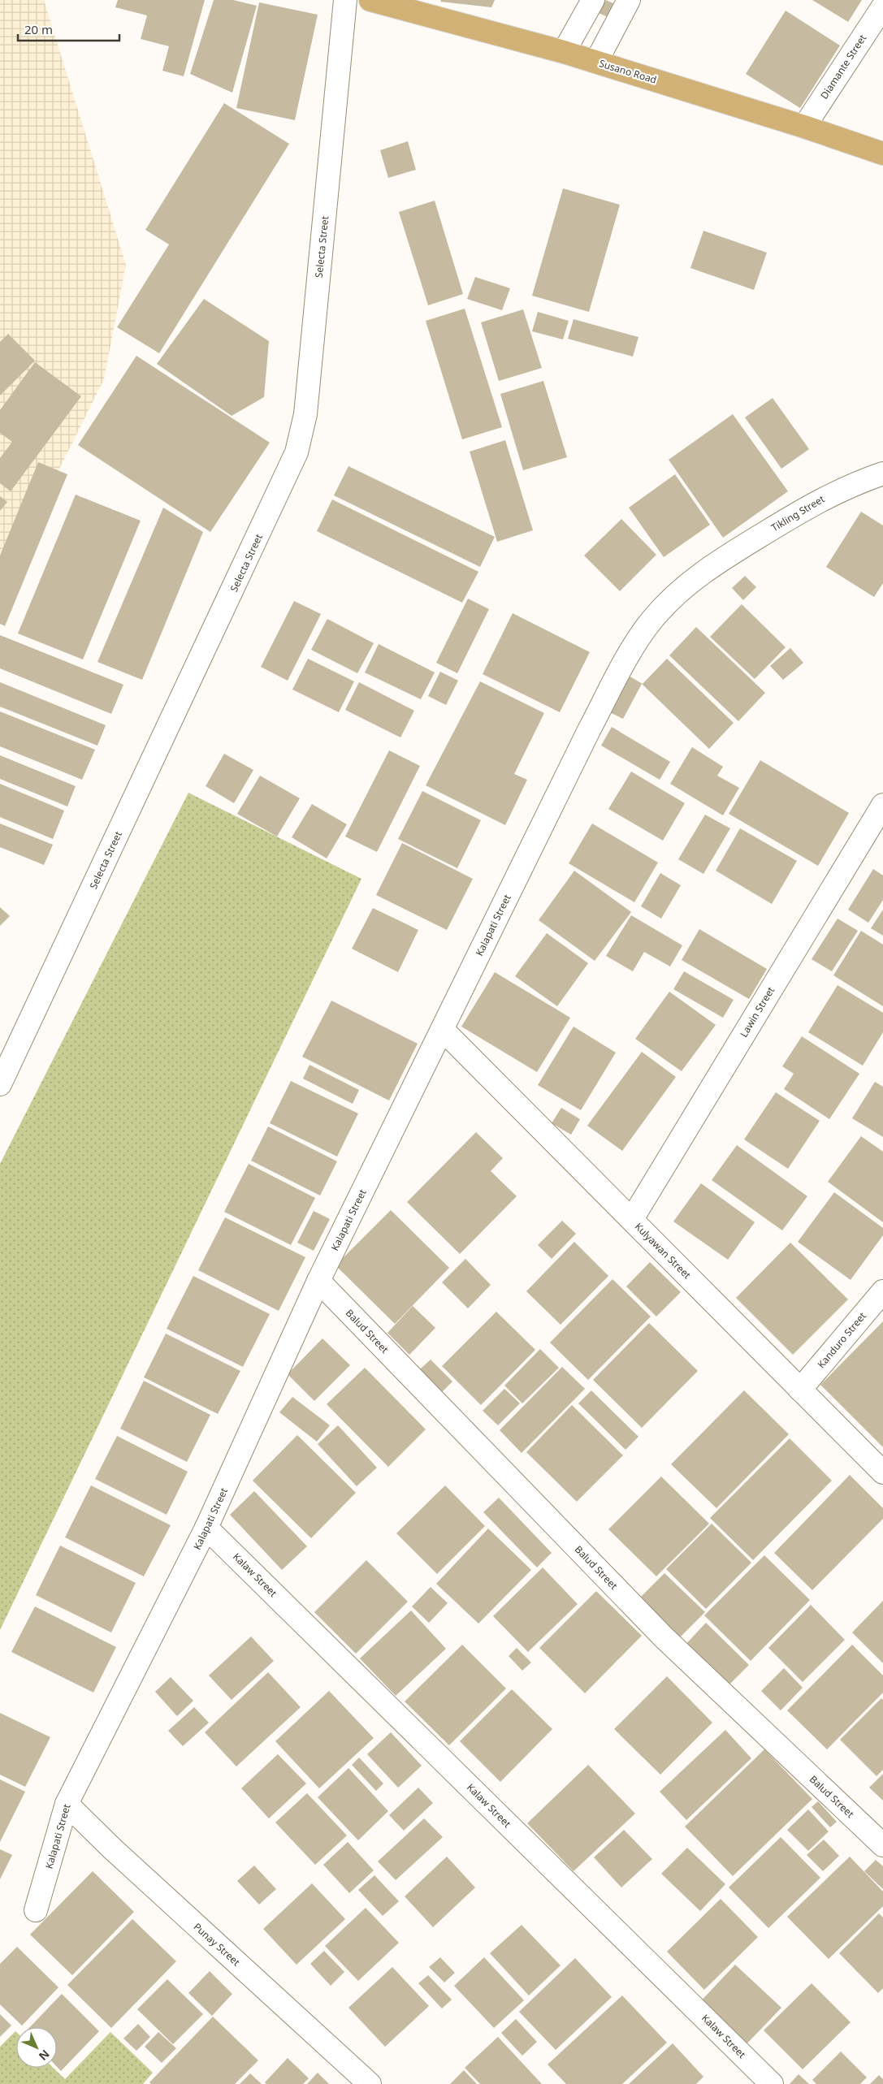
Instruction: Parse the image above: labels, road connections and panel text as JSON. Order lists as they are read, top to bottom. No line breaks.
{"streets":{"main road":["Susano Road"],"street":["Diamante Street","Selecta Street","Tikling Street","Kalapati Street","Lawin Street","Kulyawan Street","Balud Street","Kanduro Street","Kalaw Street","Punay Street"]},"crossings":[["Diamante Street","Susano Road"],["Tikling Street","Kalapati Street"],["Kalapati Street","Kulyawan Street"],["Kalapati Street","Balud Street"],["Kalapati Street","Kalaw Street"],["Kalapati Street","Punay Street"],["Lawin Street","Kulyawan Street"],["Kulyawan Street","Kanduro Street"]],"scale_bar":"20 m","north":"bottom right"}
